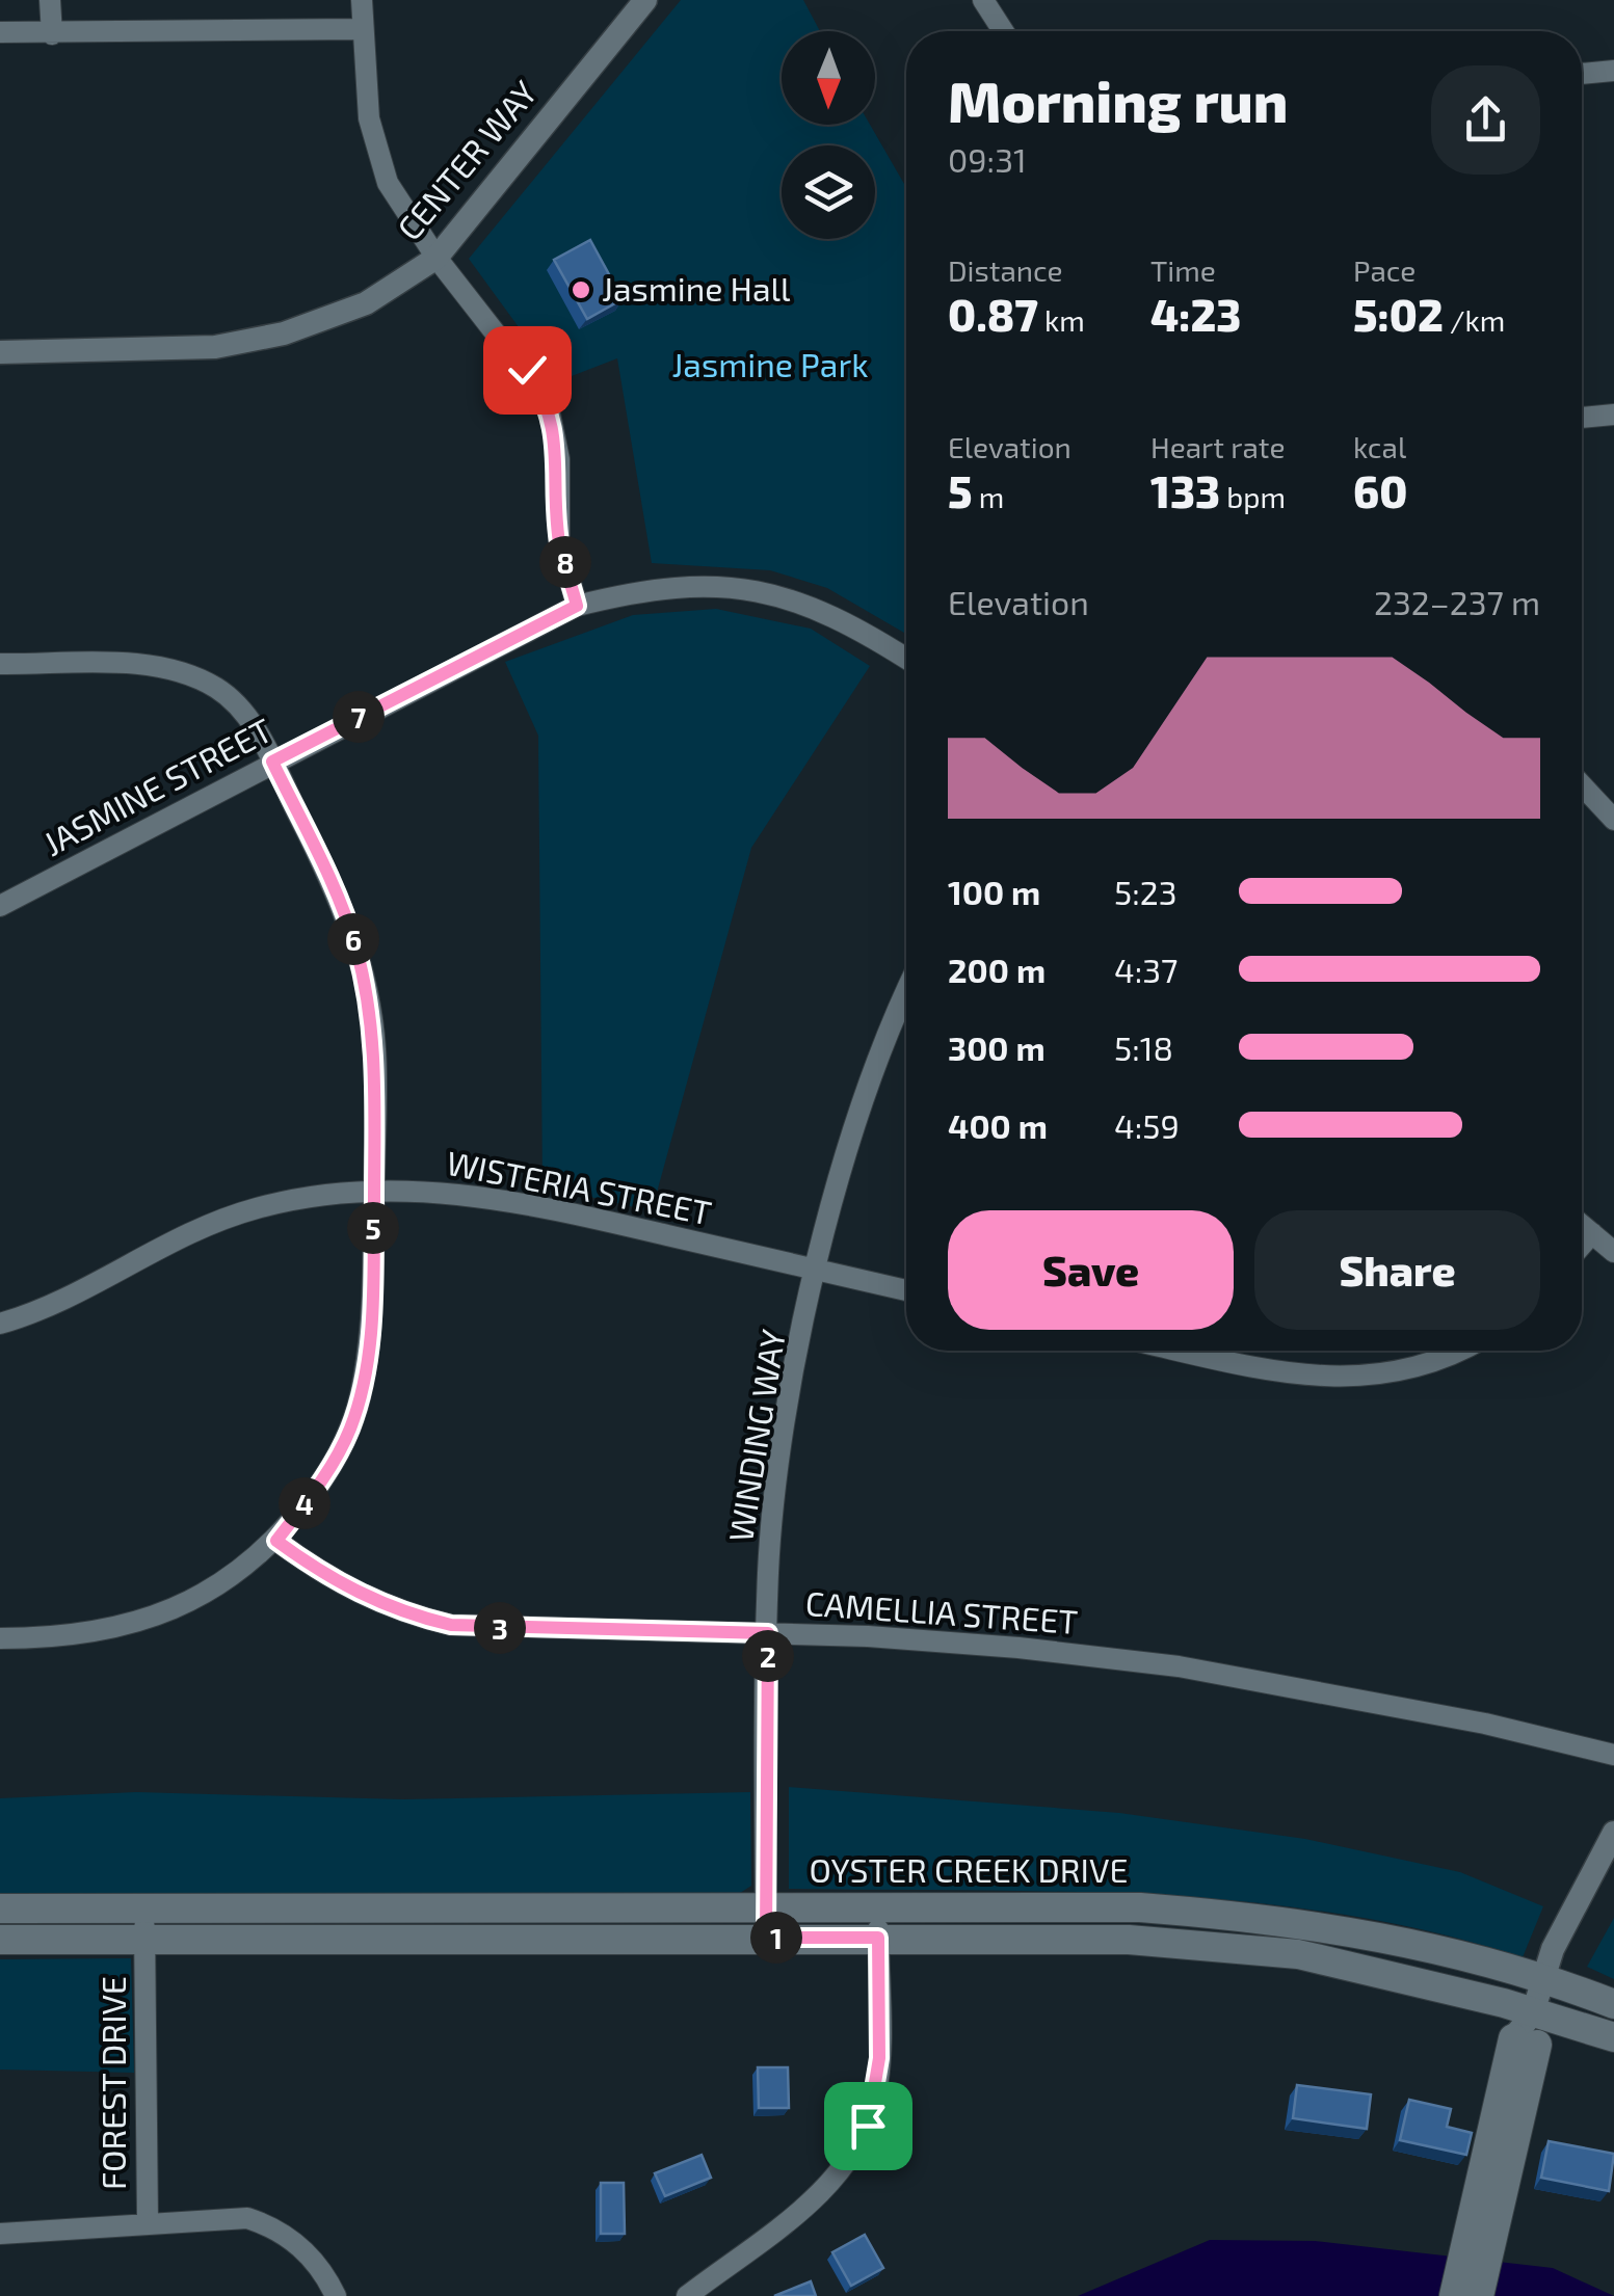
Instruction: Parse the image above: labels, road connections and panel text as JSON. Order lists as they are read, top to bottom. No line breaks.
{"streets":{"main road":["OYSTER CREEK DRIVE"],"street":["CENTER WAY","JASMINE STREET","WISTERIA STREET","WINDING WAY","CAMELLIA STREET","FOREST DRIVE"]},"crossings":[["WISTERIA STREET","WINDING WAY"],["WINDING WAY","CAMELLIA STREET"],["WINDING WAY","OYSTER CREEK DRIVE"],["OYSTER CREEK DRIVE","FOREST DRIVE"]],"parks":["Jasmine Park"],"places":["Jasmine Hall"],"north":"bottom","page":{"heading":["Morning run","09:31"],"stats":[["Distance","0.87 km"],["Time","4:23"],["Pace","5:02 /km"],["Elevation","5 m"],["Heart rate","133 bpm"],["kcal","60"]],"pins":["8","7","6","5","4","3","2","1"],"chart":["Elevation","232–237 m"],"list":[{"name":"100 m","note":"5:23"},{"name":"200 m","note":"4:37"},{"name":"300 m","note":"5:18"},{"name":"400 m","note":"4:59"}],"buttons":["Save","Share"]}}
